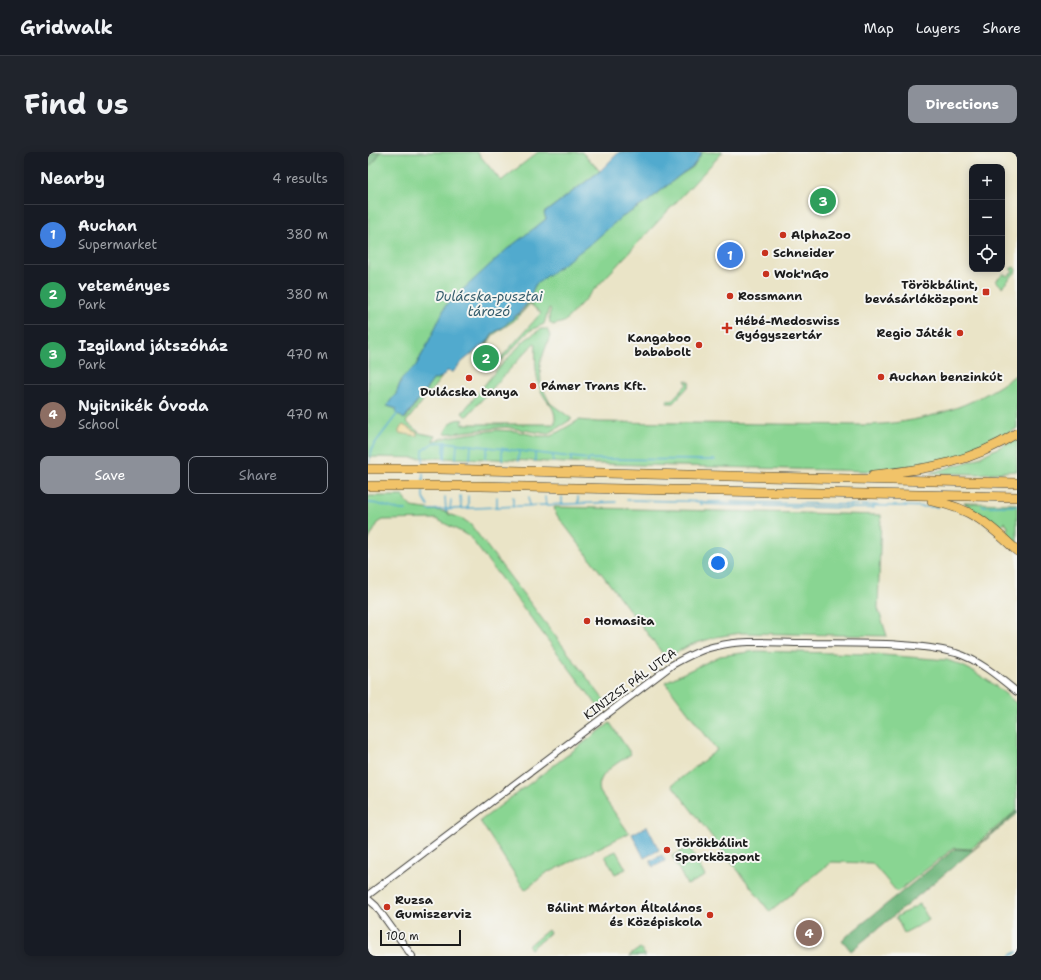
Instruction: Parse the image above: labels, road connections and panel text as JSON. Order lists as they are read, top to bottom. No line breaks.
{"streets":{"street":["KINIZSI PÁL UTCA"]},"water":["Dulácska-pusztai tározó"],"places":{"other":["AlphaZoo","Schneider","Wok'nGo","Rossmann","Regio Játék","Kangaboo bababolt","Auchan benzinkút","Dulácska tanya","Pámer Trans Kft.","Homasita","Törökbálint Sportközpont","Ruzsa Gumiszerviz","Bálint Márton Általános és Középiskola"],"transit":["Törökbálint, bevásárlóközpont"],"health":["Hébé-Medoswiss Gyógyszertár"]},"scale_bar":"100 m","page":{"header":"Gridwalk","nav":["Map","Layers","Share"],"title":"Find us","buttons":["Directions",["Save","Share"]],"heading":["Nearby","4 results"],"map_buttons":["+","−"],"pins":["3","1","2","4"],"list":[{"mark":"1","name":"Auchan","note":"Supermarket","value":"380 m"},{"mark":"2","name":"veteményes","note":"Park","value":"380 m"},{"mark":"3","name":"Izgiland játszóház","note":"Park","value":"470 m"},{"mark":"4","name":"Nyitnikék Óvoda","note":"School","value":"470 m"}],"scale":"100 m"}}
